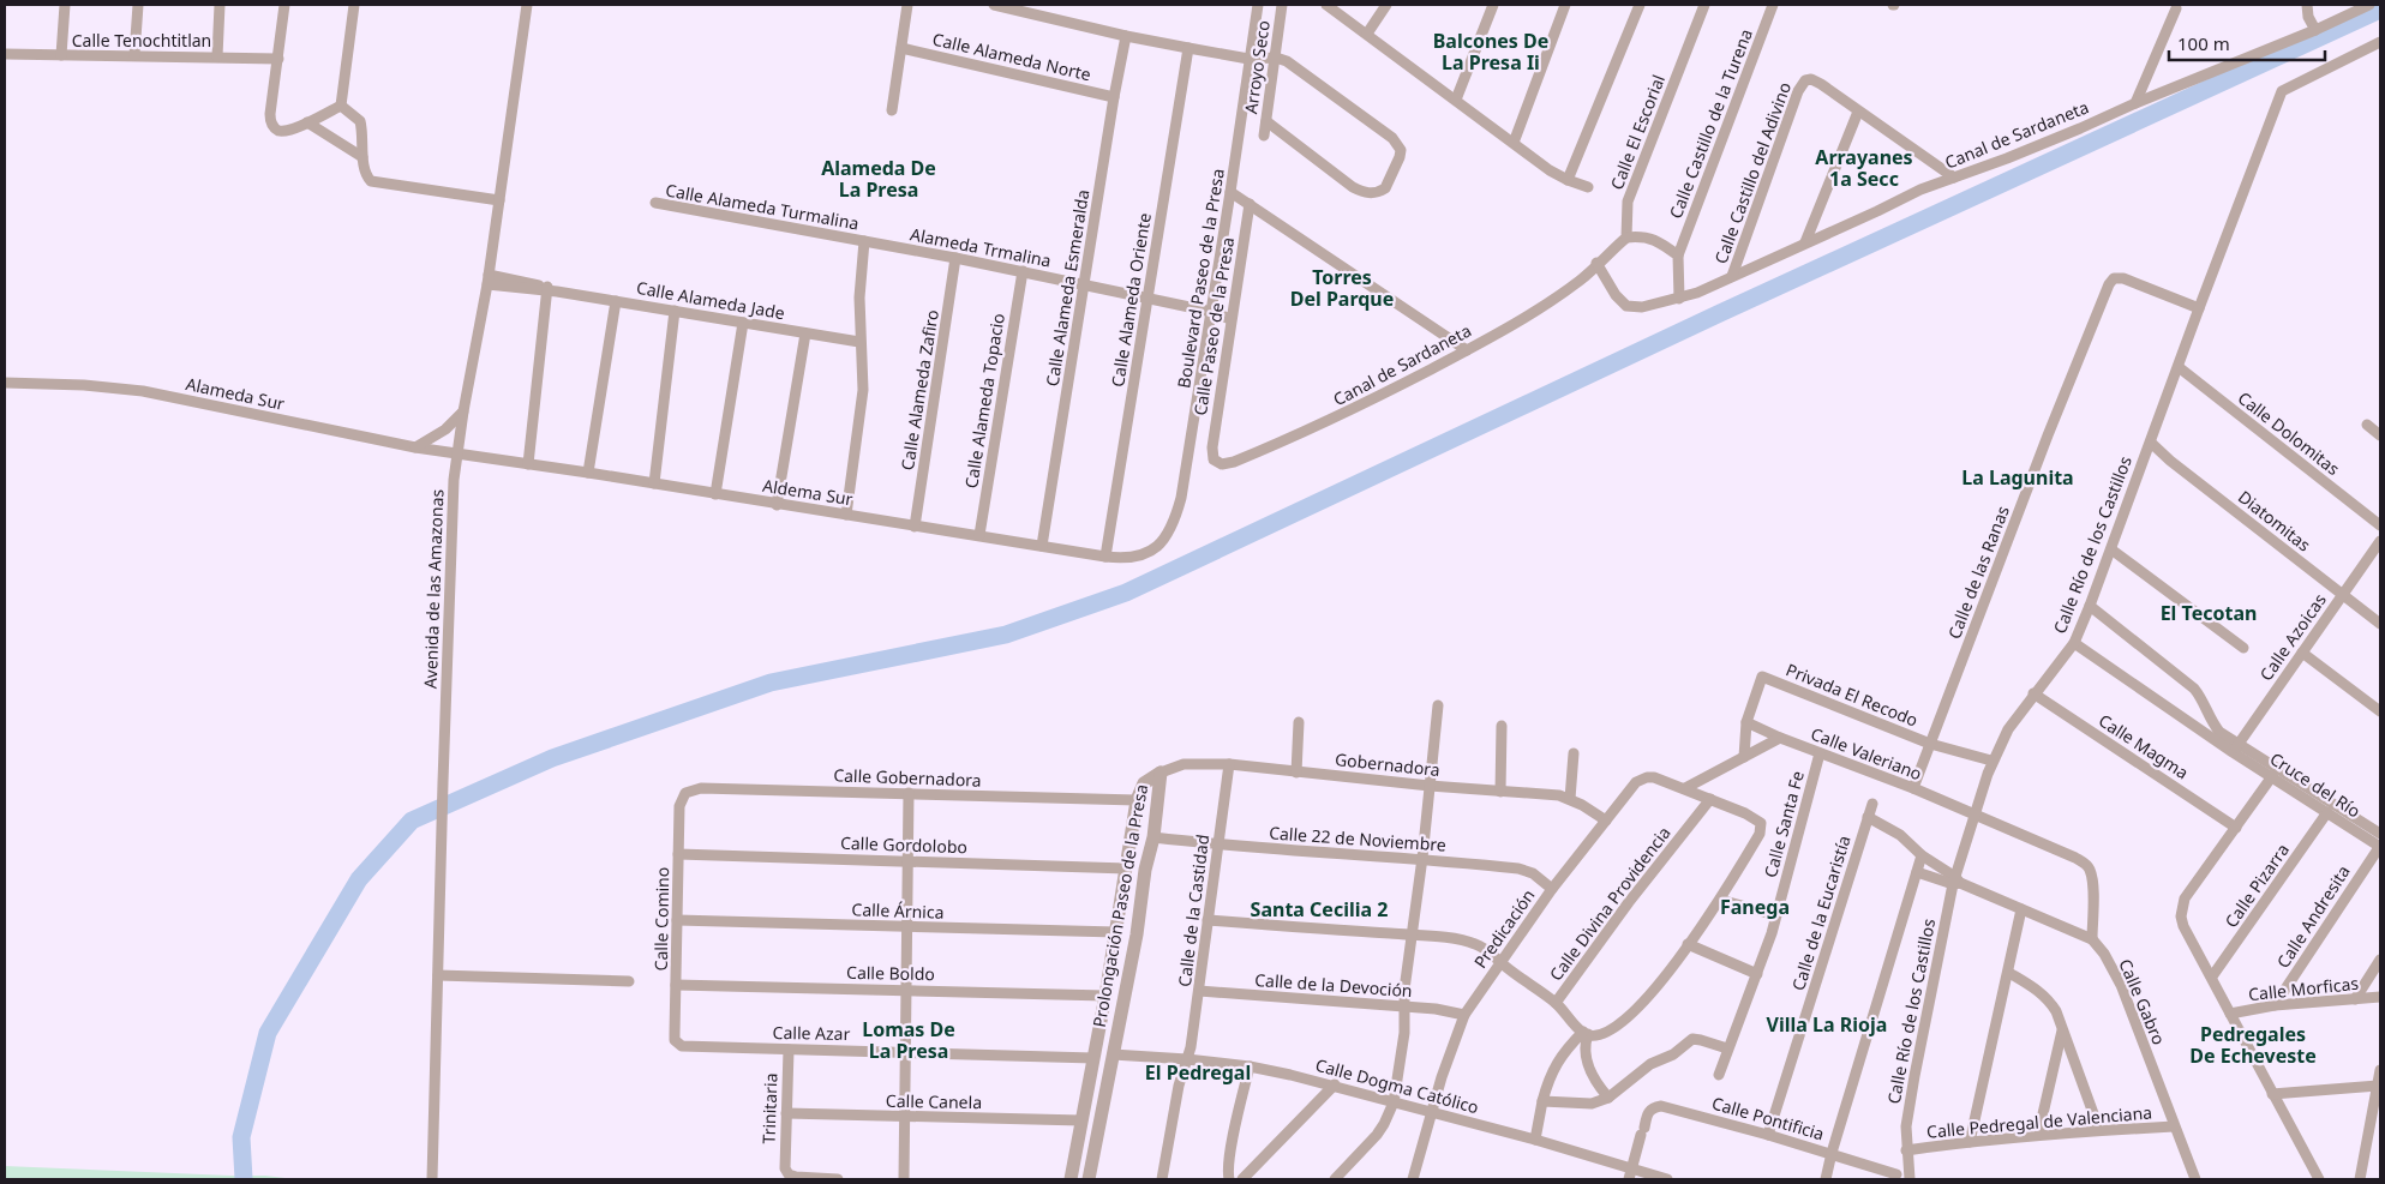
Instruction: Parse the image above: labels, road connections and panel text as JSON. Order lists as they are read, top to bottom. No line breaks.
{"streets":{"street":["Calle Tenochtitlan","Calle Alameda Norte","Arroyo Seco","Calle Castillo de la Turena","Calle El Escorial","Canal de Sardaneta","Calle Castillo del Adivino","Calle Alameda Turmalina","Alameda Trmalina","Boulevard Paseo de la Presa","Calle Alameda Esmeralda","Calle Alameda Jade","Calle Alameda Oriente","Calle Paseo de la Presa","Calle Alameda Zafiro","Alameda Sur","Calle Alameda Topacio","Calle Dolomitas","Aldema Sur","Diatomitas","Calle Río de los Castillos","Calle de las Ranas","Avenida de las Amazonas","Calle Azoicas","Privada El Recodo","Calle Magma","Calle Valeriano","Gobernadora","Calle Gobernadora","Cruce del Río","Calle Santa Fe","Calle 22 de Noviembre","Calle Gordolobo","Calle Pizarra","Calle Divina Providencia","Prolongación Paseo de la Presa","Calle Árnica","Calle de la Castidad","Calle de la Eucaristía","Calle Andresita","Calle Comino","Predicación","Calle Boldo","Calle de la Devoción","Calle Morficas","Calle Gabro","Calle Azar","Calle Dogma Católico","Calle Canela","Trinitaria","Calle Pontificia","Calle Pedregal de Valenciana"]},"crossings":[["Calle Alameda Norte","Calle Alameda Esmeralda"],["Calle Castillo de la Turena","Calle El Escorial"],["Calle Castillo de la Turena","Canal de Sardaneta"],["Calle El Escorial","Canal de Sardaneta"],["Canal de Sardaneta","Calle Castillo del Adivino"],["Canal de Sardaneta","Calle Paseo de la Presa"],["Calle Alameda Turmalina","Alameda Trmalina"],["Alameda Trmalina","Boulevard Paseo de la Presa"],["Alameda Trmalina","Calle Alameda Esmeralda"],["Alameda Trmalina","Calle Alameda Oriente"],["Alameda Trmalina","Calle Paseo de la Presa"],["Alameda Trmalina","Calle Alameda Zafiro"],["Alameda Trmalina","Calle Alameda Topacio"],["Boulevard Paseo de la Presa","Aldema Sur"],["Calle Alameda Esmeralda","Aldema Sur"],["Calle Alameda Jade","Avenida de las Amazonas"],["Calle Alameda Oriente","Aldema Sur"],["Calle Alameda Zafiro","Aldema Sur"],["Alameda Sur","Aldema Sur"],["Alameda Sur","Avenida de las Amazonas"],["Calle Alameda Topacio","Aldema Sur"],["Calle Dolomitas","Calle Río de los Castillos"],["Aldema Sur","Avenida de las Amazonas"],["Diatomitas","Calle Río de los Castillos"],["Diatomitas","Calle Azoicas"],["Calle Río de los Castillos","Calle de las Ranas"],["Calle Río de los Castillos","Privada El Recodo"],["Calle Río de los Castillos","Calle Magma"],["Calle Río de los Castillos","Calle Valeriano"],["Calle Río de los Castillos","Calle Pedregal de Valenciana"],["Calle de las Ranas","Privada El Recodo"],["Calle de las Ranas","Calle Valeriano"],["Calle Azoicas","Cruce del Río"],["Privada El Recodo","Calle Valeriano"],["Calle Valeriano","Calle Santa Fe"],["Calle Valeriano","Calle Gabro"],["Gobernadora","Prolongación Paseo de la Presa"],["Gobernadora","Calle de la Castidad"],["Gobernadora","Predicación"],["Calle Gobernadora","Prolongación Paseo de la Presa"],["Calle Gobernadora","Calle Comino"],["Cruce del Río","Calle Pizarra"],["Cruce del Río","Calle Andresita"],["Calle 22 de Noviembre","Prolongación Paseo de la Presa"],["Calle 22 de Noviembre","Calle de la Castidad"],["Calle 22 de Noviembre","Predicación"],["Calle Gordolobo","Prolongación Paseo de la Presa"],["Calle Gordolobo","Calle Comino"],["Calle Divina Providencia","Calle de la Castidad"],["Calle Divina Providencia","Predicación"],["Prolongación Paseo de la Presa","Calle Árnica"],["Prolongación Paseo de la Presa","Calle Boldo"],["Prolongación Paseo de la Presa","Calle Azar"],["Prolongación Paseo de la Presa","Calle Dogma Católico"],["Prolongación Paseo de la Presa","Calle Canela"],["Calle Árnica","Calle Comino"],["Calle de la Castidad","Calle de la Devoción"],["Calle de la Castidad","Calle Dogma Católico"],["Calle de la Eucaristía","Calle Pontificia"],["Calle Andresita","Calle Morficas"],["Calle Comino","Calle Boldo"],["Calle Comino","Calle Azar"],["Predicación","Calle de la Devoción"],["Predicación","Calle Dogma Católico"],["Calle Gabro","Calle Pedregal de Valenciana"],["Calle Azar","Trinitaria"],["Calle Dogma Católico","Calle Pontificia"],["Calle Canela","Trinitaria"]],"districts":["Balcones De La Presa Ii","Arrayanes 1a Secc","Alameda De La Presa","Torres Del Parque","La Lagunita","El Tecotan","Fanega","Santa Cecilia 2","Villa La Rioja","Lomas De La Presa","Pedregales De Echeveste","El Pedregal"],"scale_bar":"100 m"}
